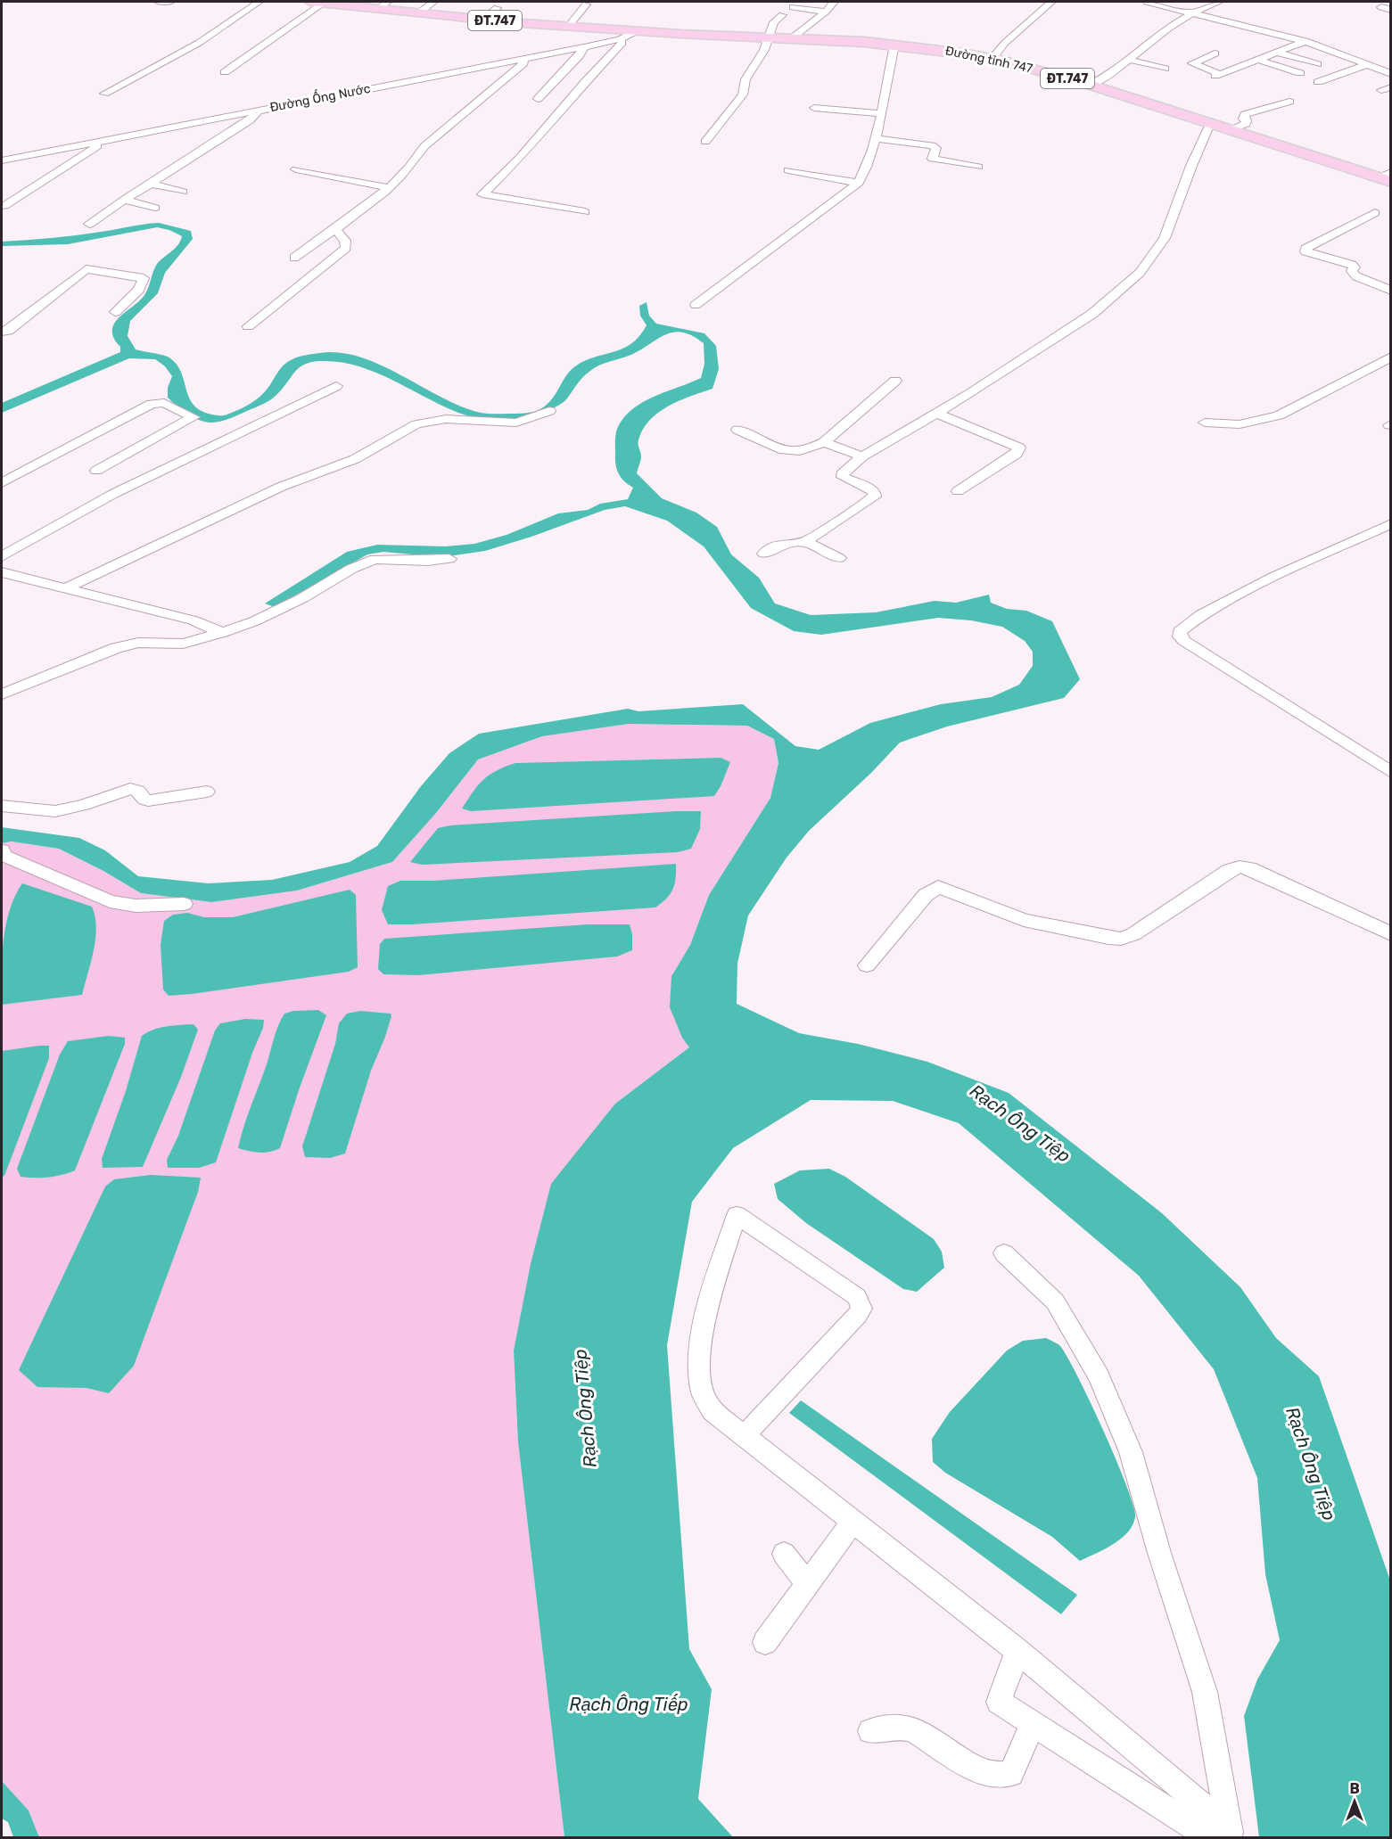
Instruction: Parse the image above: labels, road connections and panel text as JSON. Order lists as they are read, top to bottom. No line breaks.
{"streets":{"main road":["ĐT.747","Đường tỉnh 747"],"street":["Đường Ống Nước"]},"crossings":[["Đường tỉnh 747","Đường Ống Nước"]],"water":["Rạch Ông Tiệp","Rạch Ông Tiếp"],"north":"top"}
